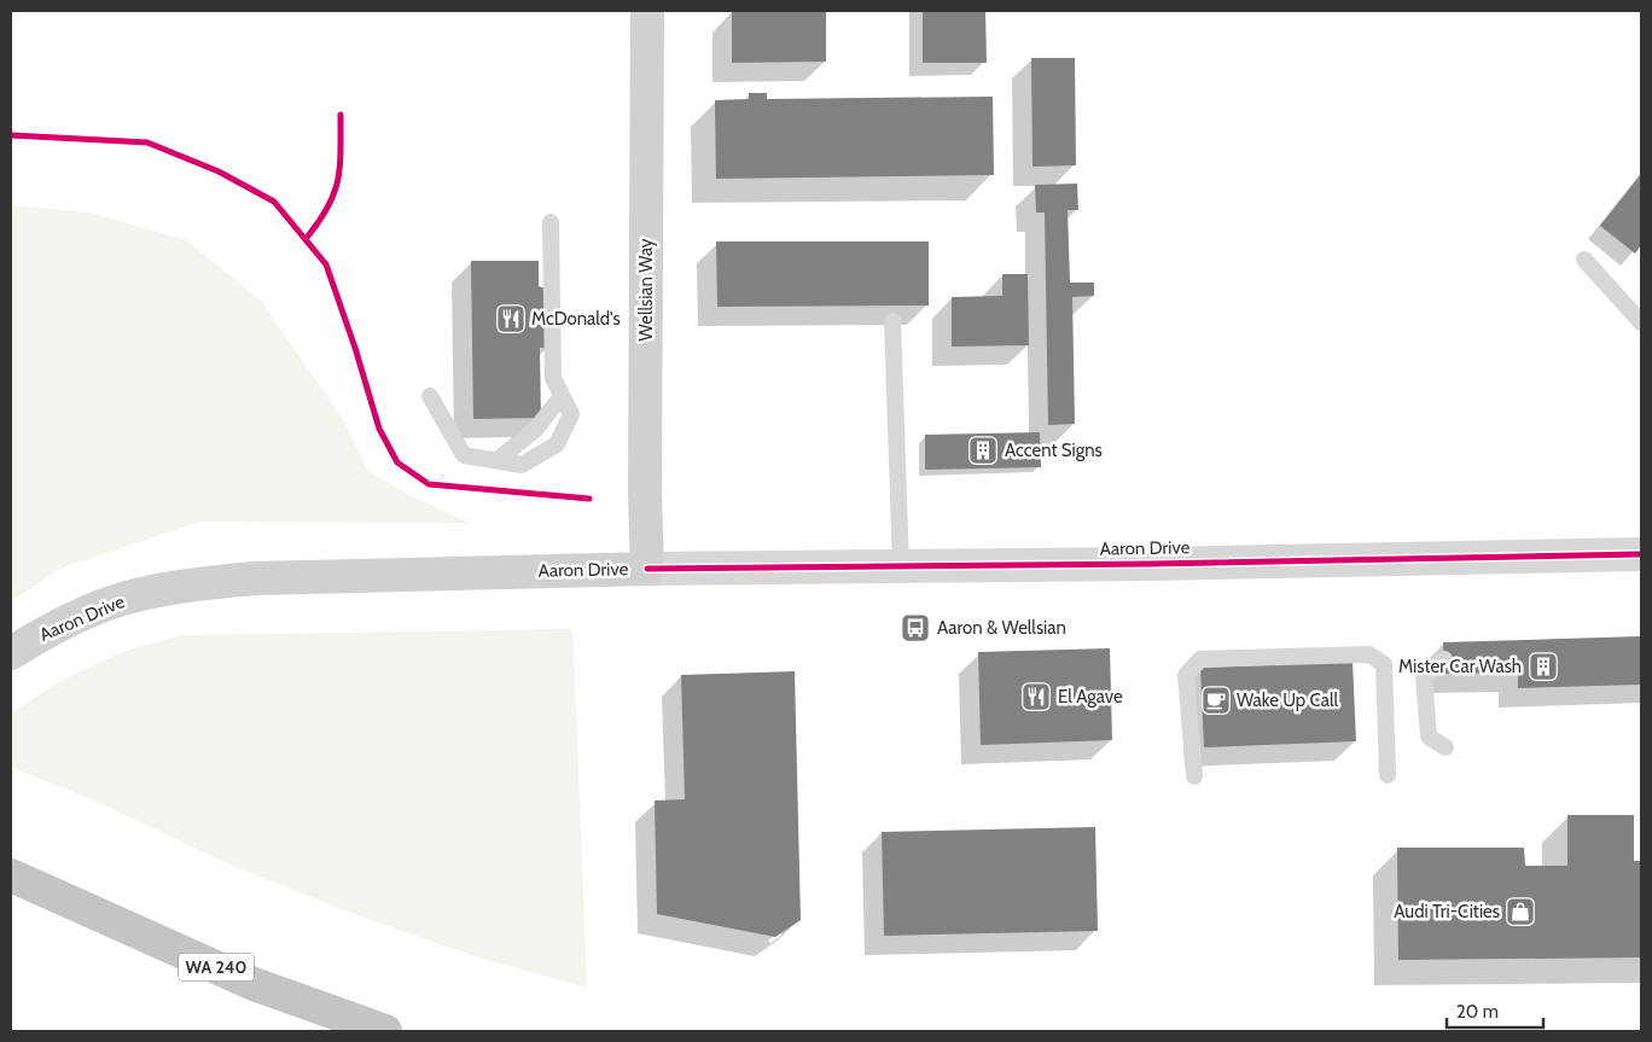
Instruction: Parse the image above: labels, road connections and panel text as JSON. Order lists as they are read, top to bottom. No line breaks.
{"streets":{"highway":["WA 240"],"main road":["Wellsian Way","Aaron Drive"]},"crossings":[["Wellsian Way","Aaron Drive"]],"places":{"restaurant":["McDonald's","El Agave"],"building":["Accent Signs","Mister Car Wash"],"bus stop":["Aaron & Wellsian"],"cafe":["Wake Up Call"],"shop":["Audi Tri-Cities"]},"scale_bar":"20 m"}
